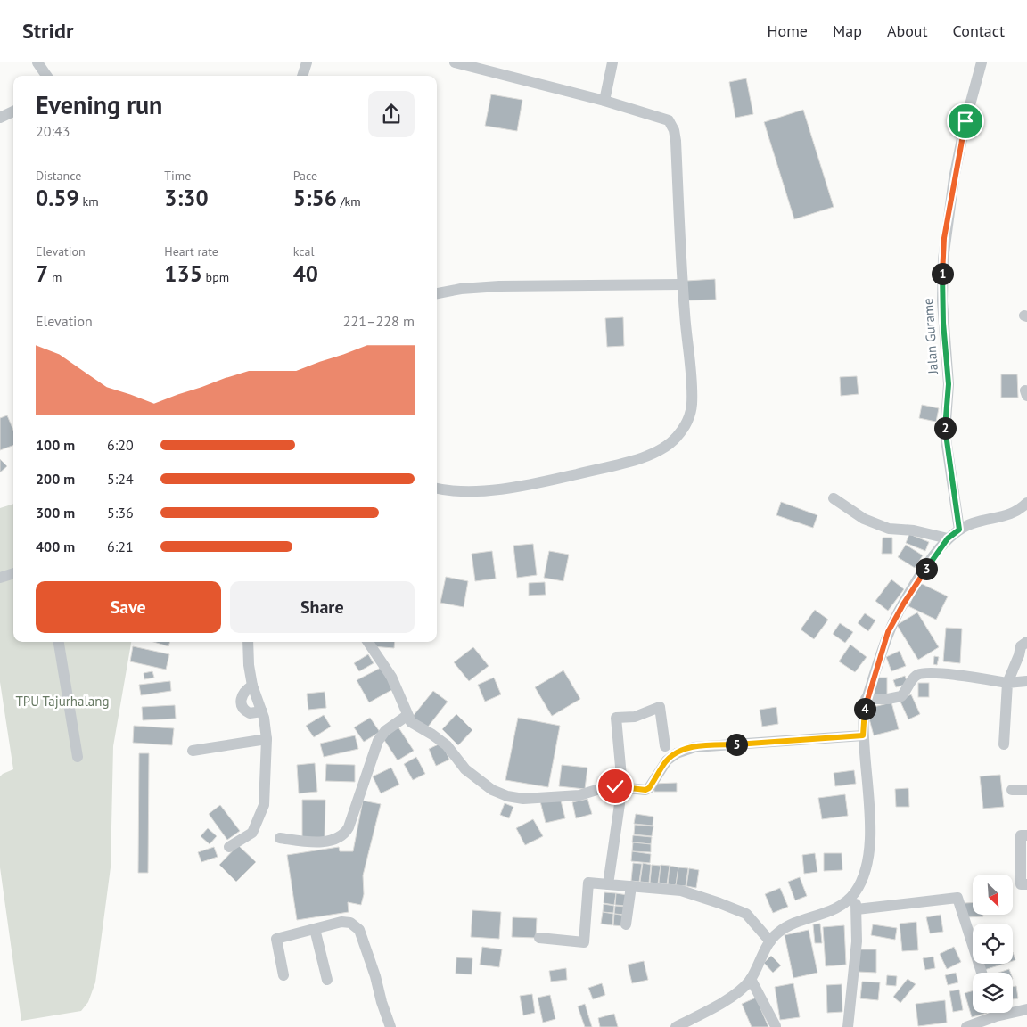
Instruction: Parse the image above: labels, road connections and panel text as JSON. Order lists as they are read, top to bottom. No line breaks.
{"streets":{"street":["Jalan Gurame"]},"parks":["TPU Tajurhalang"],"north":"bottom right","page":{"header":"Stridr","nav":["Home","Map","About","Contact"],"heading":["Evening run","20:43"],"stats":[["Distance","0.59 km"],["Time","3:30"],["Pace","5:56 /km"],["Elevation","7 m"],["Heart rate","135 bpm"],["kcal","40"]],"pins":["1","2","3","4","5"],"chart":["Elevation","221–228 m"],"list":[{"name":"100 m","note":"6:20"},{"name":"200 m","note":"5:24"},{"name":"300 m","note":"5:36"},{"name":"400 m","note":"6:21"}],"buttons":["Save","Share"]}}
